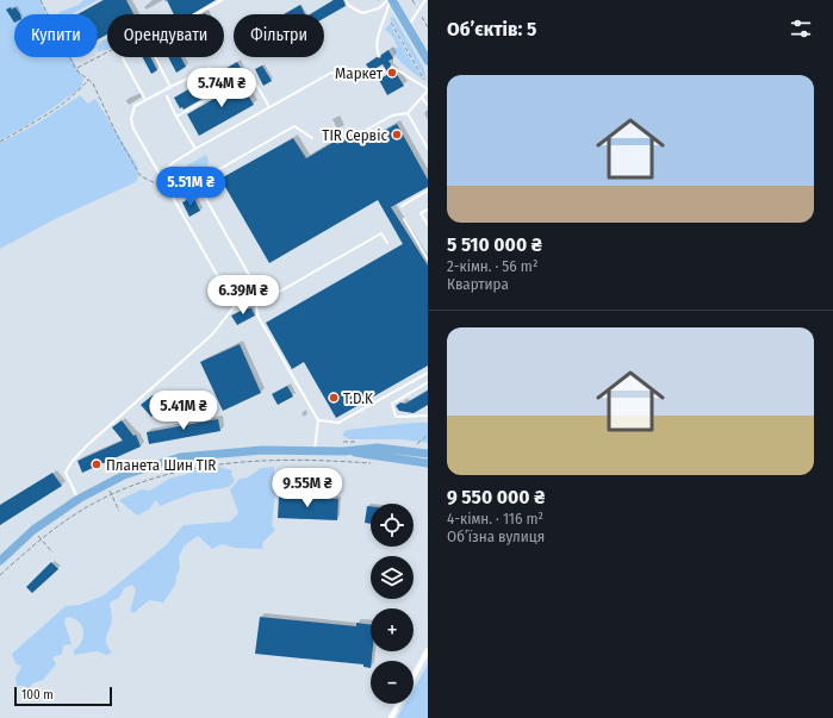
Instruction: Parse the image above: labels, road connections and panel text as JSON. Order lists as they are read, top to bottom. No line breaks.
{"places":["Маркет","TIR Сервіс","T.D.K","Планета Шин TIR"],"scale_bar":"100 m","page":{"heading":"Об’єктів: 5","chip":["Купити","Орендувати","Фільтри"],"list":[{"name":"5 510 000 ₴","note":"2-кімн. · 56 m² · Квартира"},{"name":"9 550 000 ₴","note":"4-кімн. · 116 m² · Обʼїзна вулиця"}],"price":["5.74M ₴","5.51M ₴","6.39M ₴","5.41M ₴","9.55M ₴"],"map_buttons":["+","−"],"scale":"100 m"}}
